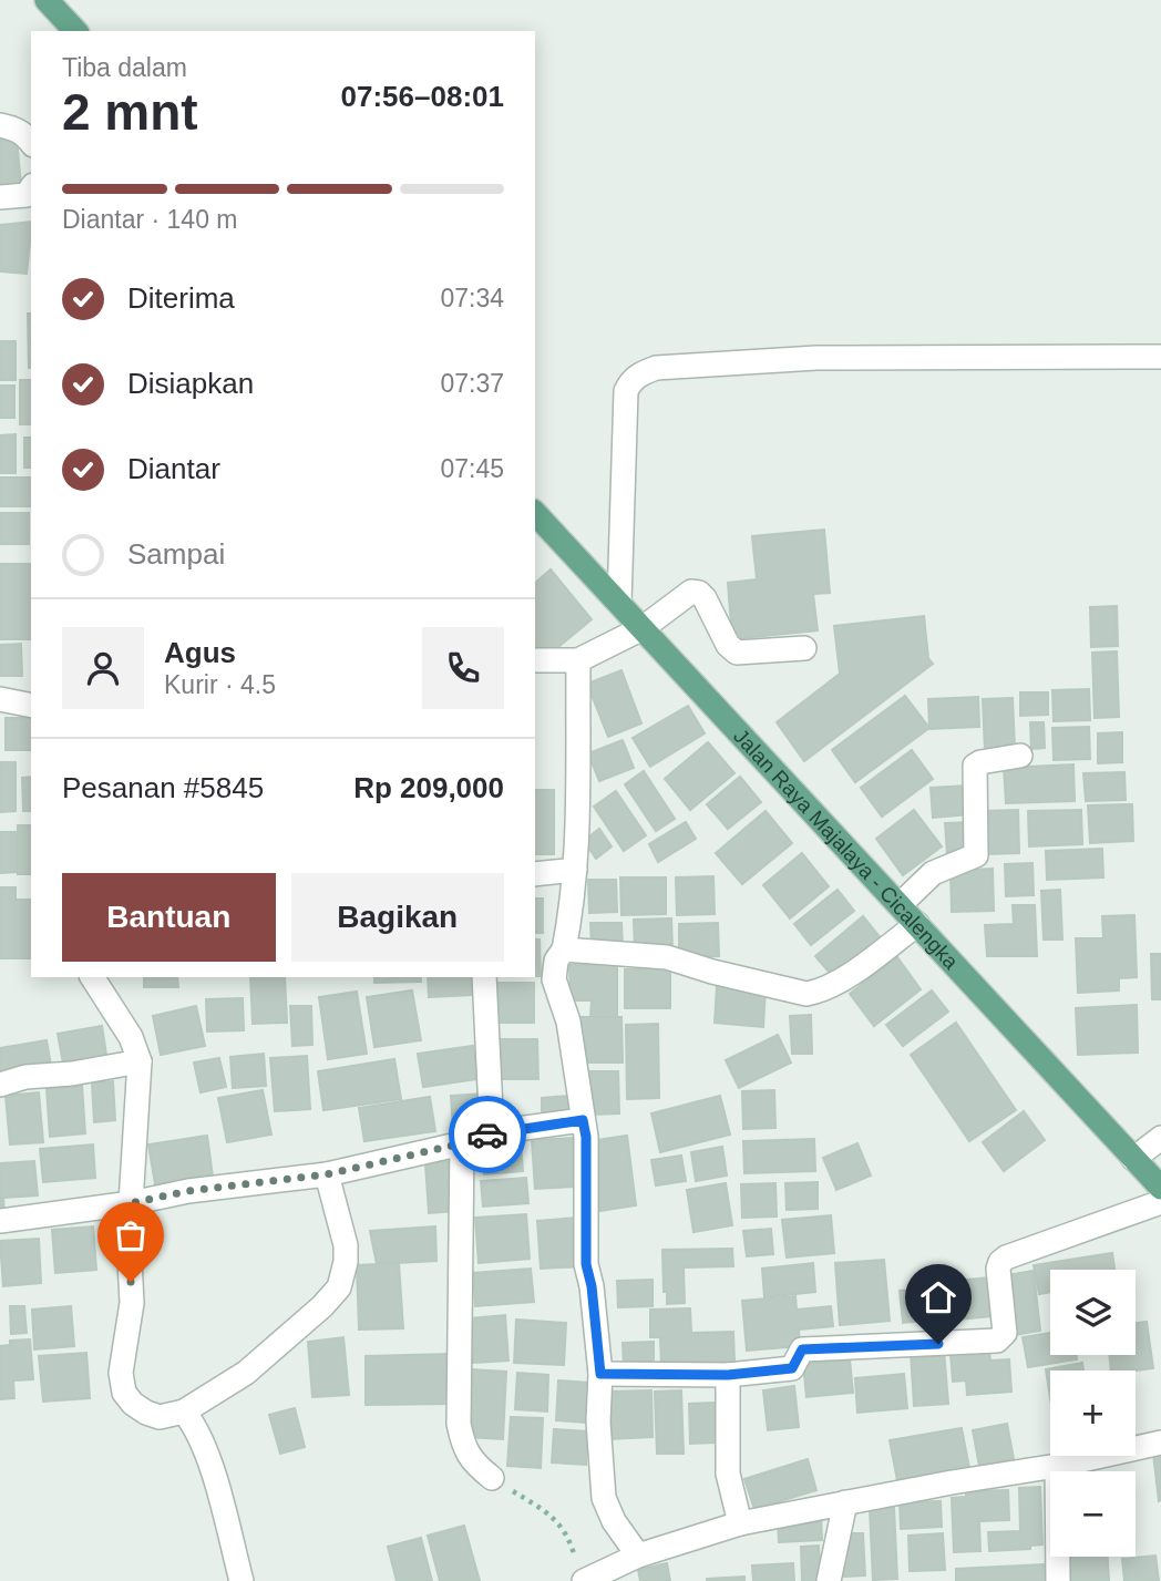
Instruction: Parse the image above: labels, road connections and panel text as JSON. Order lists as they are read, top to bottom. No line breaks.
{"streets":{"main road":["Jalan Raya Majalaya - Cicalengka"]},"page":{"heading":["2 mnt","Tiba dalam","07:56–08:01"],"panel":["Agus","Kurir · 4.5","Pesanan #5845","Rp 209,000"],"bar":"Diantar · 140 m","list":[["Diterima","07:34"],["Disiapkan","07:37"],["Diantar","07:45"],"Sampai"],"buttons":["Bantuan","Bagikan"],"map_buttons":["+","−"]}}
